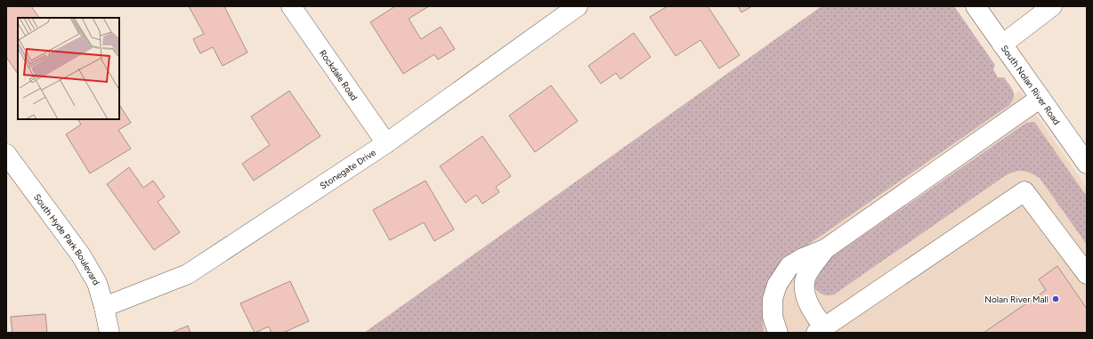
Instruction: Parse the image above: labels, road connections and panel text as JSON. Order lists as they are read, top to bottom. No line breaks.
{"streets":{"street":["Rockdale Road","South Nolan River Road","Stonegate Drive","South Hyde Park Boulevard"]},"crossings":[["Rockdale Road","Stonegate Drive"],["Stonegate Drive","South Hyde Park Boulevard"]],"places":["Nolan River Mall"]}
